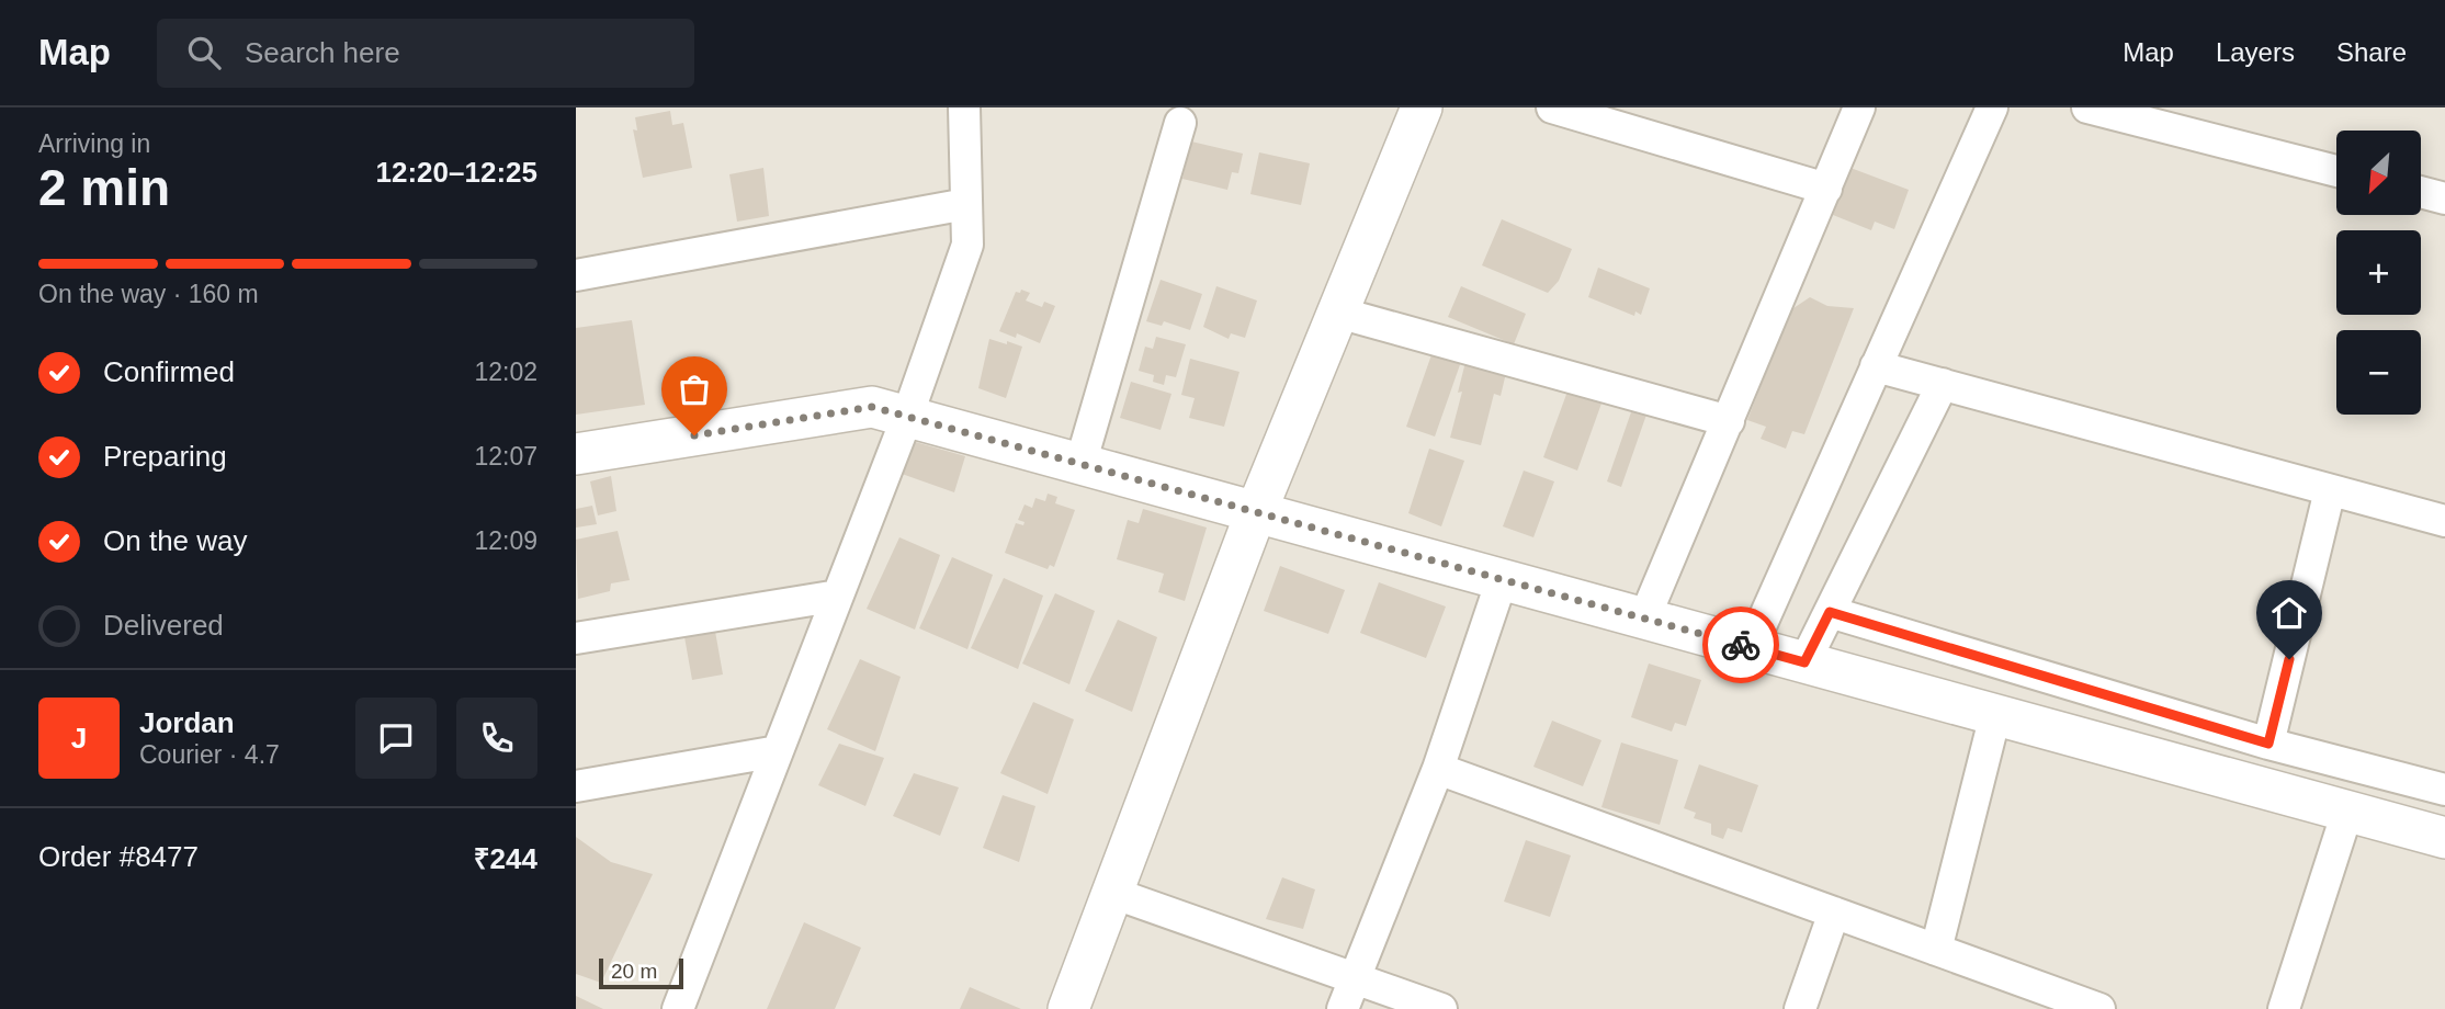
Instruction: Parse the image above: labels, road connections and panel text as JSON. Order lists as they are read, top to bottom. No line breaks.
{"scale_bar":"20 m","north":"bottom left","page":{"header":"Map","search":"Search here","nav":["Map","Layers","Share"],"heading":["2 min","Arriving in","12:20–12:25"],"panel":["Jordan","Courier · 4.7","Order #8477","₹244"],"map_buttons":["+","−"],"bar":"On the way · 160 m","list":[["Confirmed","12:02"],["Preparing","12:07"],["On the way","12:09"],"Delivered"],"round":"J","scale":"20 m"}}
